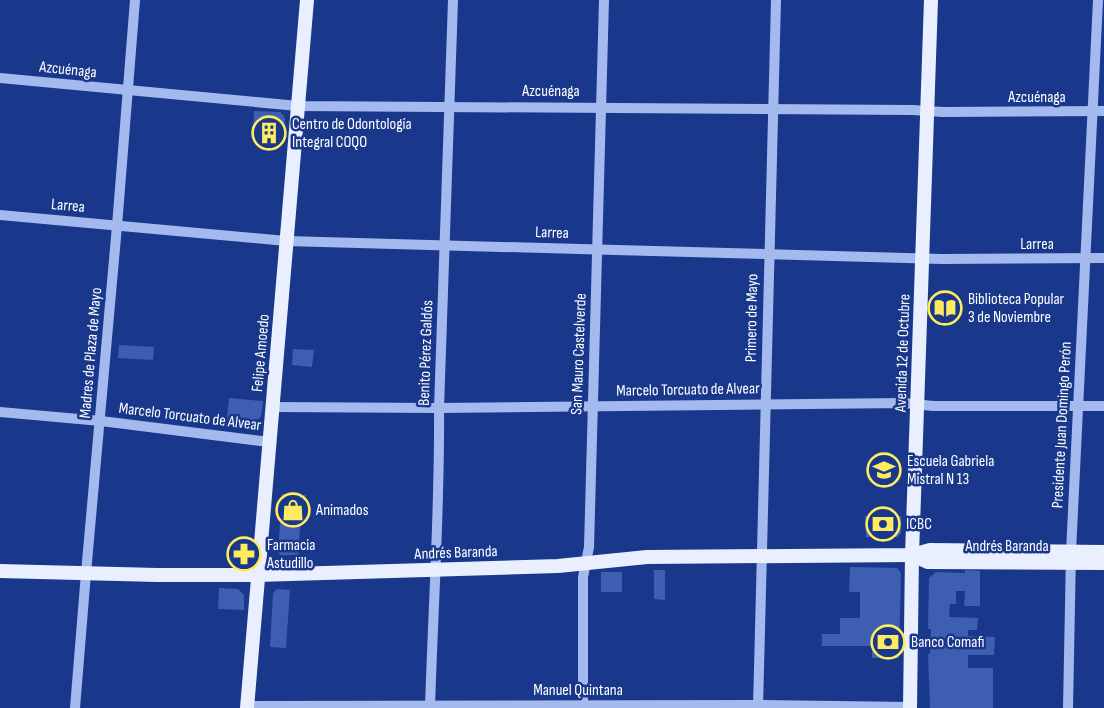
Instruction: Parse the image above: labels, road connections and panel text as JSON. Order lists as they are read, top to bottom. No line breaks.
{"streets":{"main road":["Felipe Amoedo","Avenida 12 de Octubre","Andrés Baranda"],"street":["Azcuénaga","Larrea","Primero de Mayo","Madres de Plaza de Mayo","Benito Pérez Galdós","San Mauro Castelverde","Marcelo Torcuato de Alvear","Presidente Juan Domingo Perón","Manuel Quintana"]},"crossings":[["Azcuénaga","Primero de Mayo"],["Azcuénaga","Madres de Plaza de Mayo"],["Azcuénaga","Felipe Amoedo"],["Azcuénaga","Benito Pérez Galdós"],["Azcuénaga","Avenida 12 de Octubre"],["Azcuénaga","San Mauro Castelverde"],["Azcuénaga","Presidente Juan Domingo Perón"],["Larrea","Primero de Mayo"],["Larrea","Madres de Plaza de Mayo"],["Larrea","Felipe Amoedo"],["Larrea","Benito Pérez Galdós"],["Larrea","Avenida 12 de Octubre"],["Larrea","San Mauro Castelverde"],["Larrea","Presidente Juan Domingo Perón"],["Primero de Mayo","Marcelo Torcuato de Alvear"],["Primero de Mayo","Andrés Baranda"],["Primero de Mayo","Manuel Quintana"],["Madres de Plaza de Mayo","Marcelo Torcuato de Alvear"],["Madres de Plaza de Mayo","Andrés Baranda"],["Felipe Amoedo","Marcelo Torcuato de Alvear"],["Felipe Amoedo","Andrés Baranda"],["Felipe Amoedo","Manuel Quintana"],["Benito Pérez Galdós","Marcelo Torcuato de Alvear"],["Benito Pérez Galdós","Andrés Baranda"],["Benito Pérez Galdós","Manuel Quintana"],["Avenida 12 de Octubre","Marcelo Torcuato de Alvear"],["Avenida 12 de Octubre","Andrés Baranda"],["Avenida 12 de Octubre","Manuel Quintana"],["San Mauro Castelverde","Marcelo Torcuato de Alvear"],["San Mauro Castelverde","Andrés Baranda"],["San Mauro Castelverde","Manuel Quintana"],["Marcelo Torcuato de Alvear","Presidente Juan Domingo Perón"],["Presidente Juan Domingo Perón","Andrés Baranda"]],"places":{"building":["Centro de Odontología Integral COQO"],"library":["Biblioteca Popular 3 de Noviembre"],"school or university":["Escuela Gabriela Mistral N 13"],"shop":["Animados"],"bank":["ICBC","Banco Comafi"],"pharmacy":["Farmacia Astudillo"]}}
